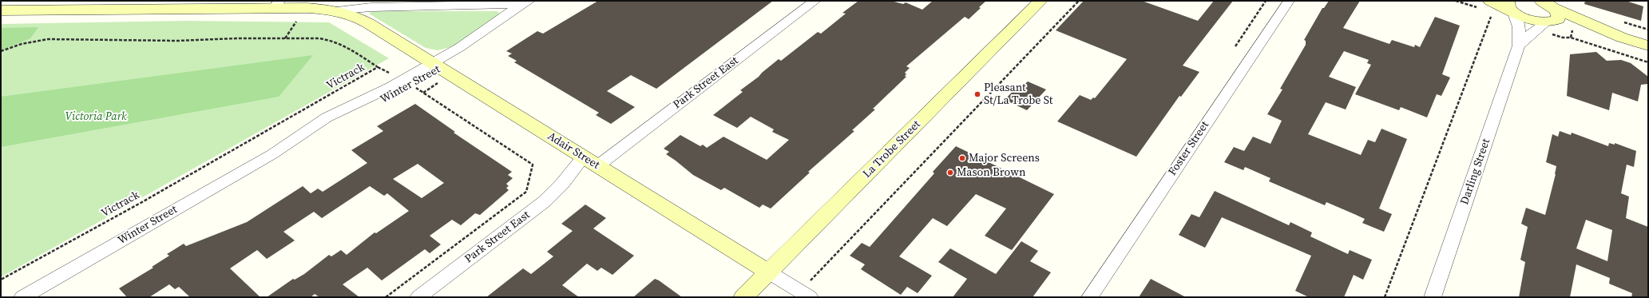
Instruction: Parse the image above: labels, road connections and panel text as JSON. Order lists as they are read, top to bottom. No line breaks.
{"streets":{"street":["Park Street East","Winter Street","Foster Street","La Trobe Street","Adair Street","Darling Street"],"path":["Victrack"]},"crossings":[["Park Street East","Adair Street"],["Winter Street","Adair Street"],["La Trobe Street","Adair Street"]],"parks":["Victoria Park"],"places":["Pleasant St/La Trobe St","Major Screens","Mason Brown"]}
